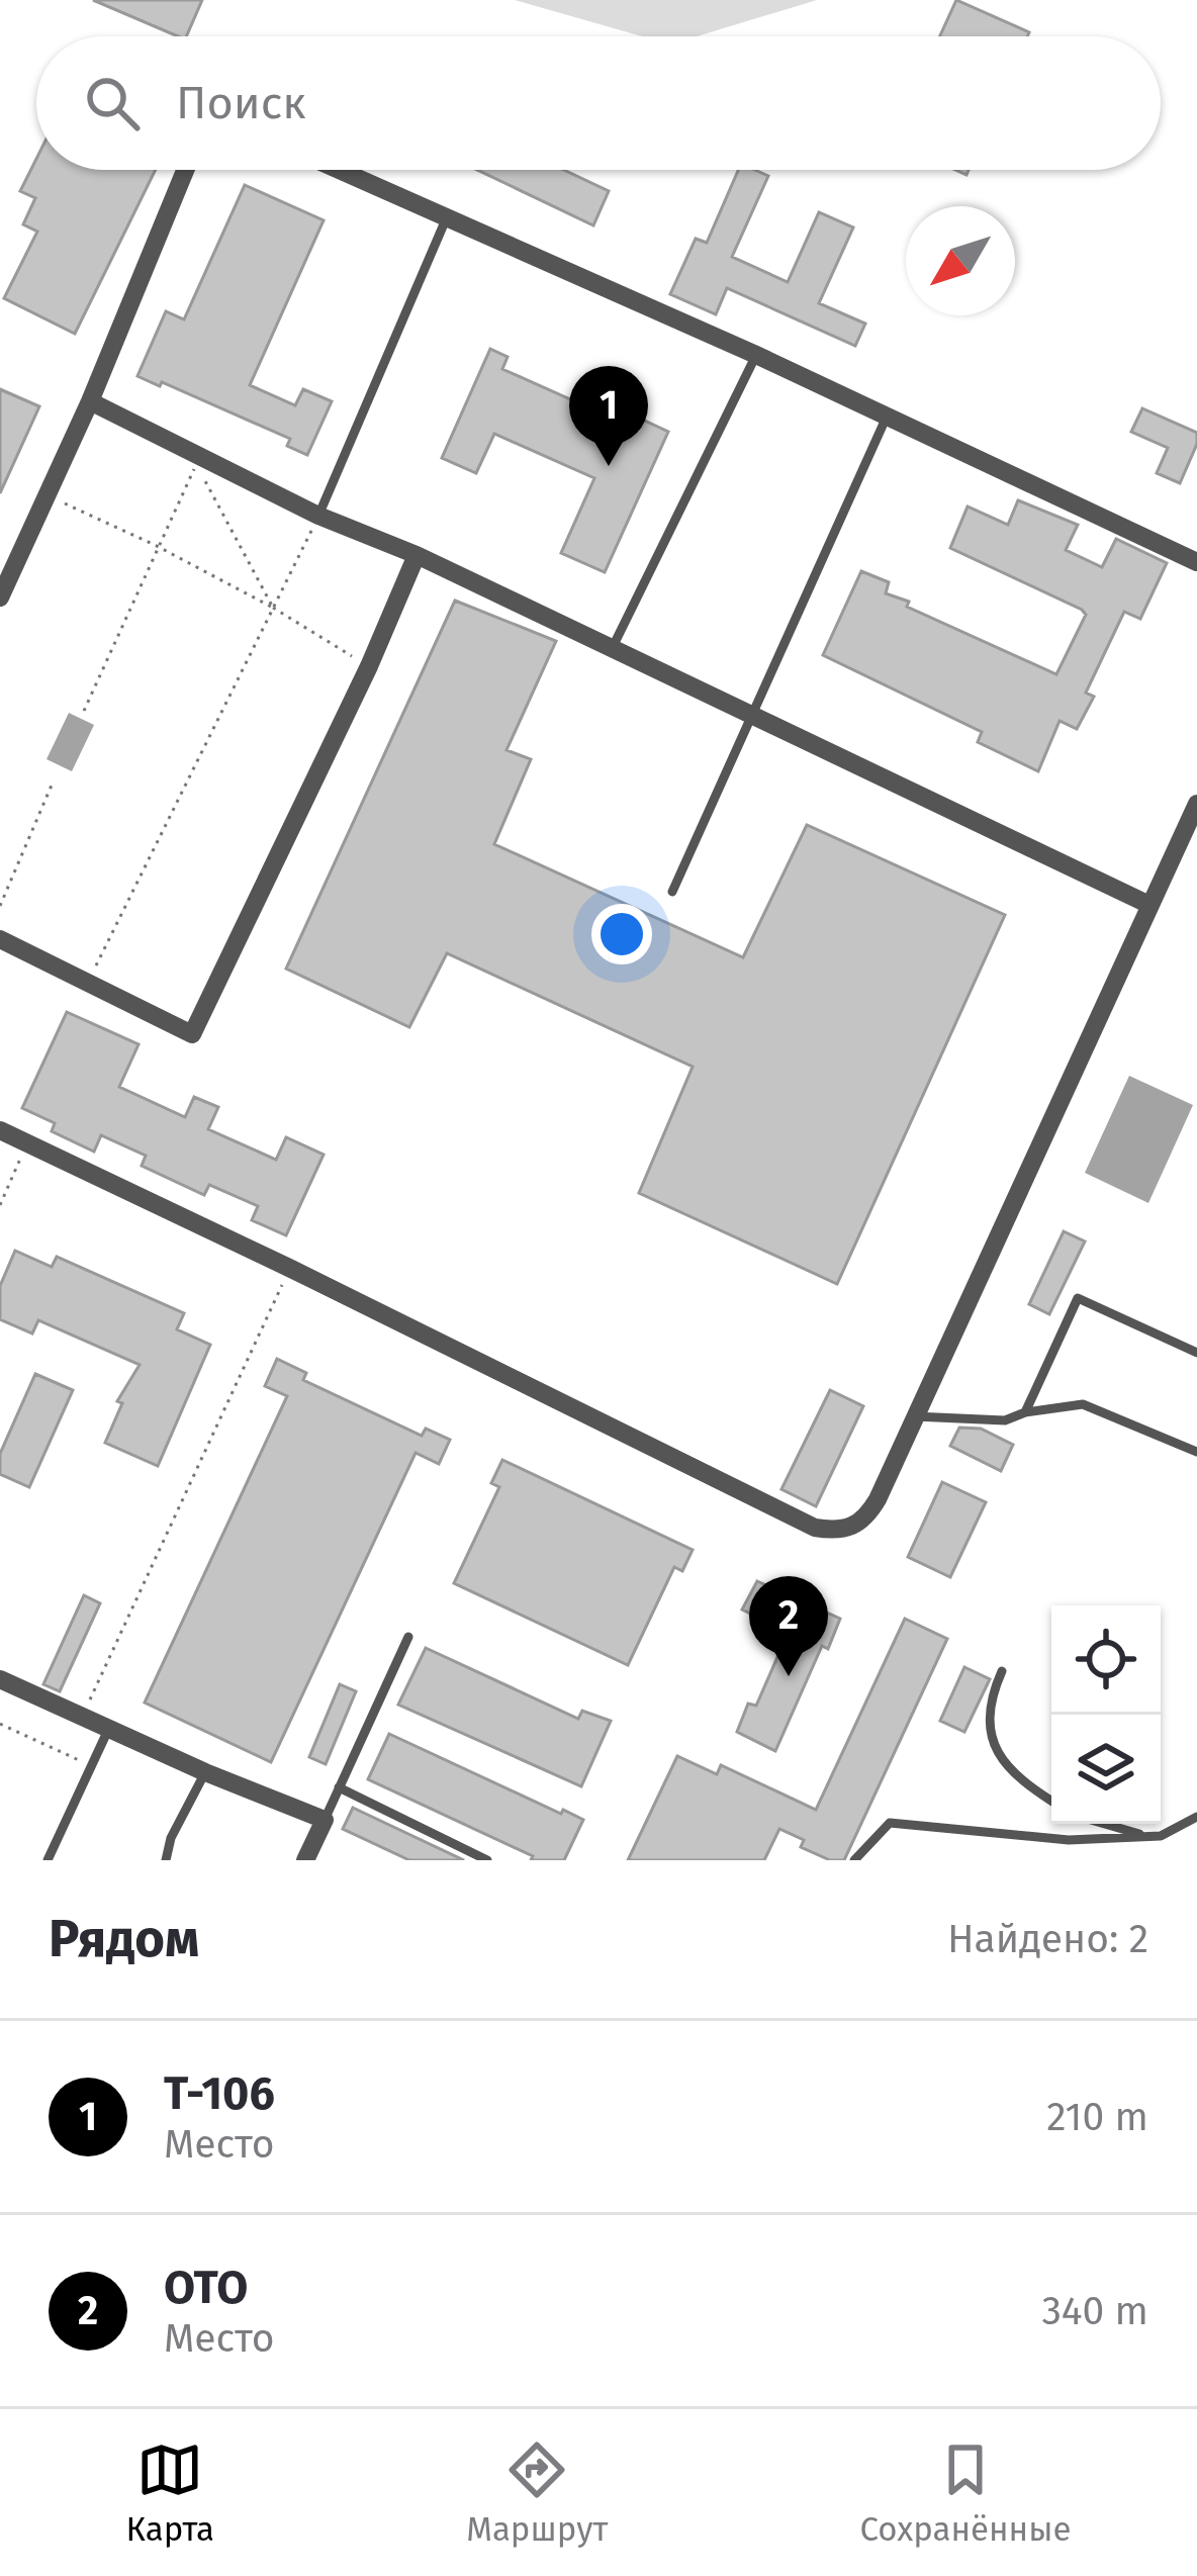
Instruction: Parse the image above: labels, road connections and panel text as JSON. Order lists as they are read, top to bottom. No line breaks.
{"north":"bottom left","page":{"search":"Поиск","pins":["1","2"],"heading":["Рядом","Найдено: 2"],"list":[{"mark":"1","name":"Т-106","note":"Место","value":"210 m"},{"mark":"2","name":"ОТО","note":"Место","value":"340 m"}],"nav":["Карта","Маршрут","Сохранённые"]}}
